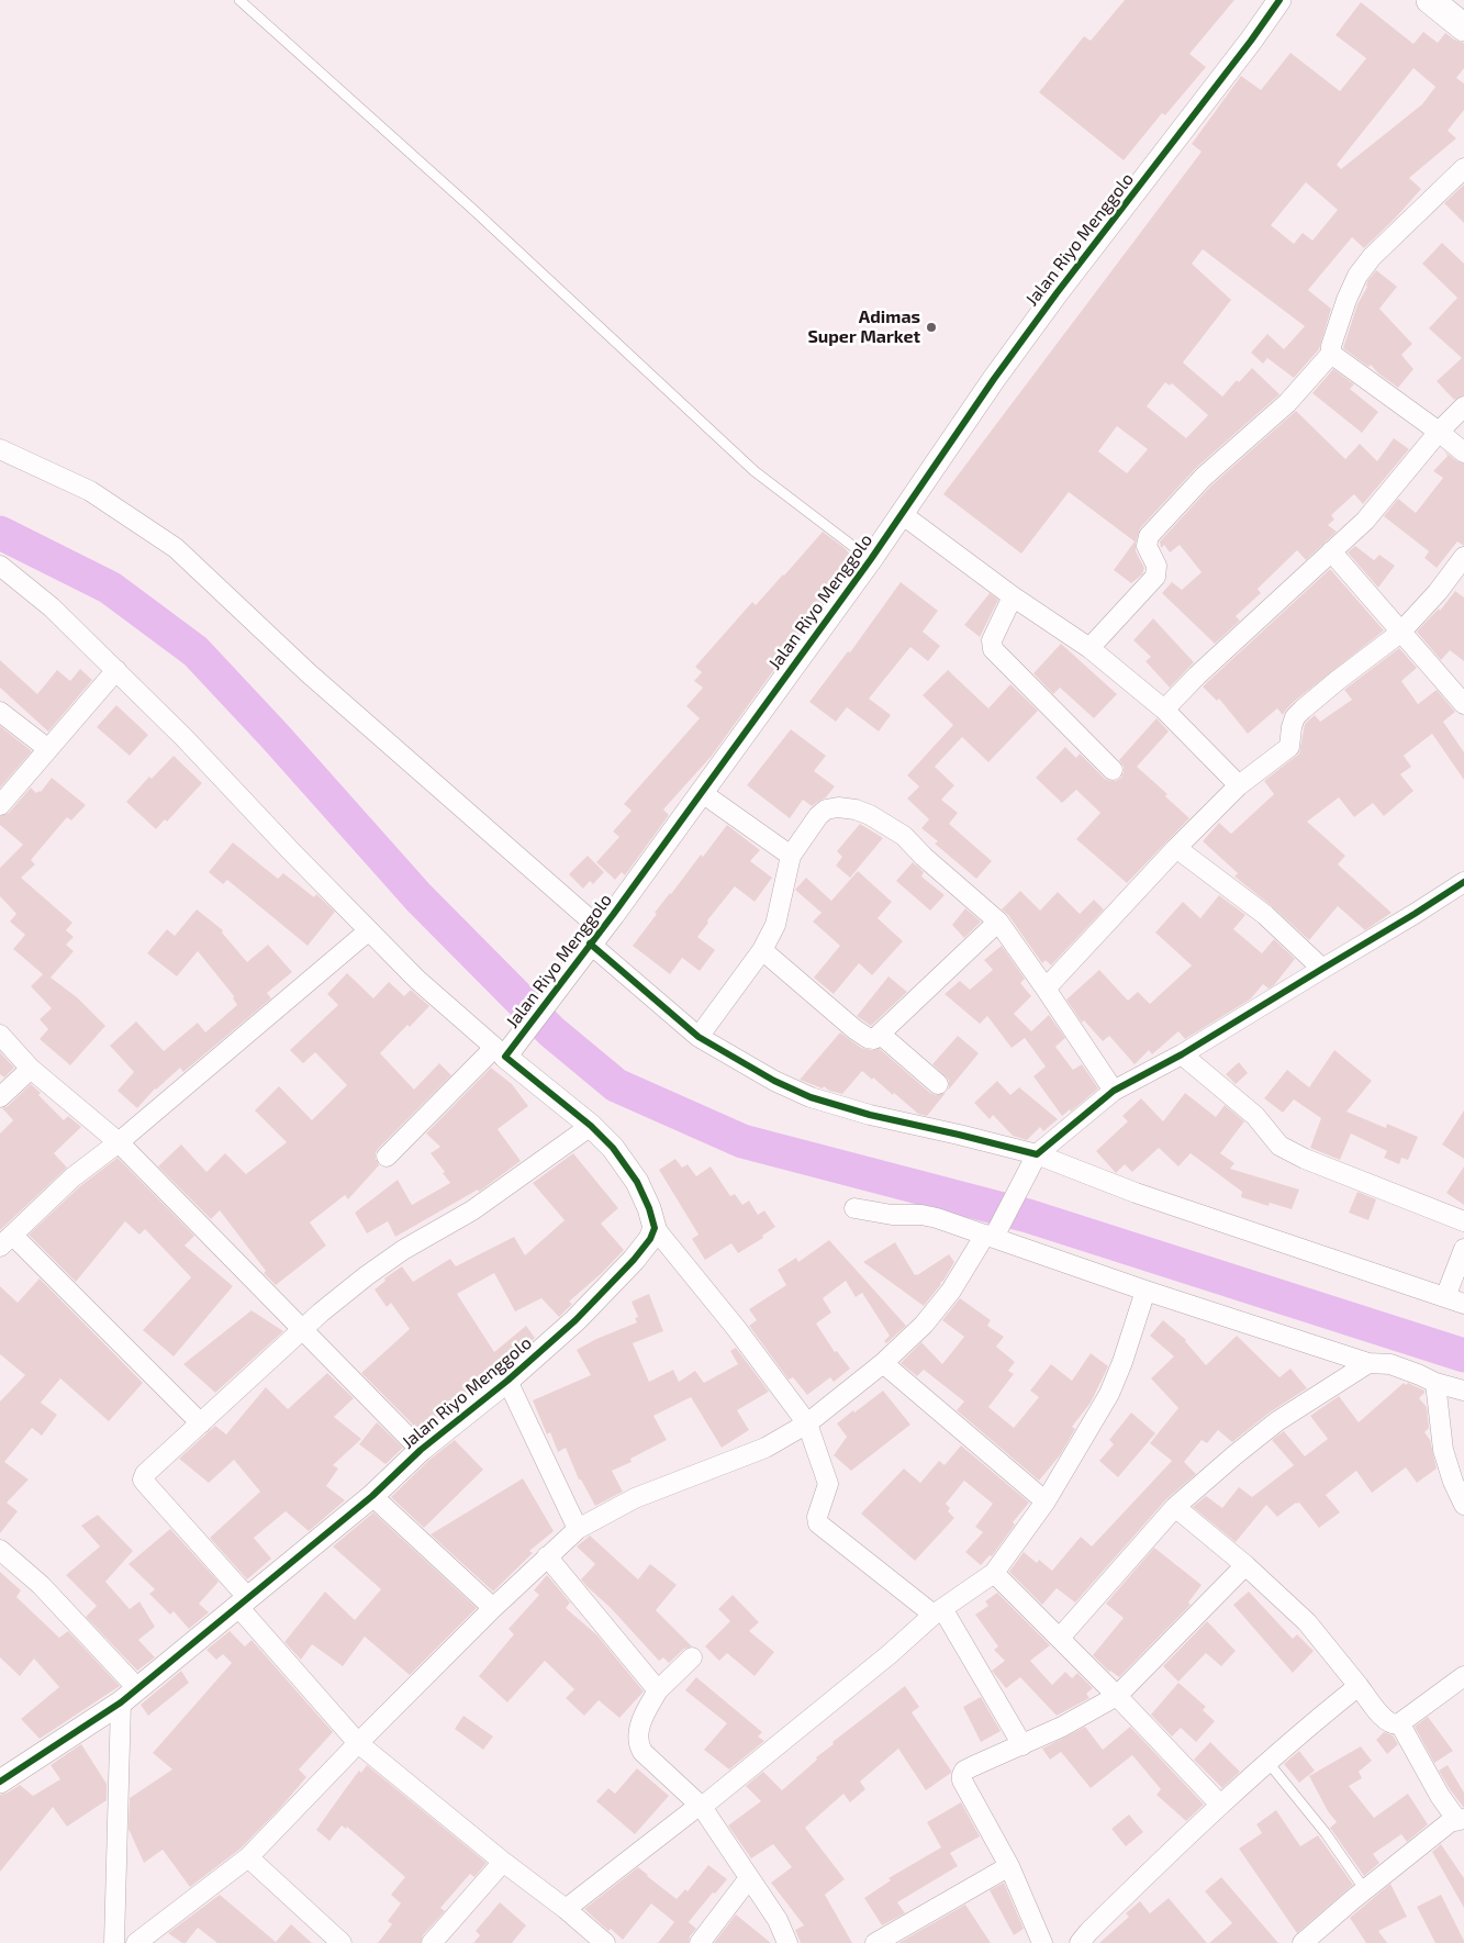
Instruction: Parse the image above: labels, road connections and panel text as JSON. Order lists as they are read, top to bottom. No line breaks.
{"streets":{"street":["Jalan Riyo Menggolo"]},"places":["Adimas Super Market"]}
